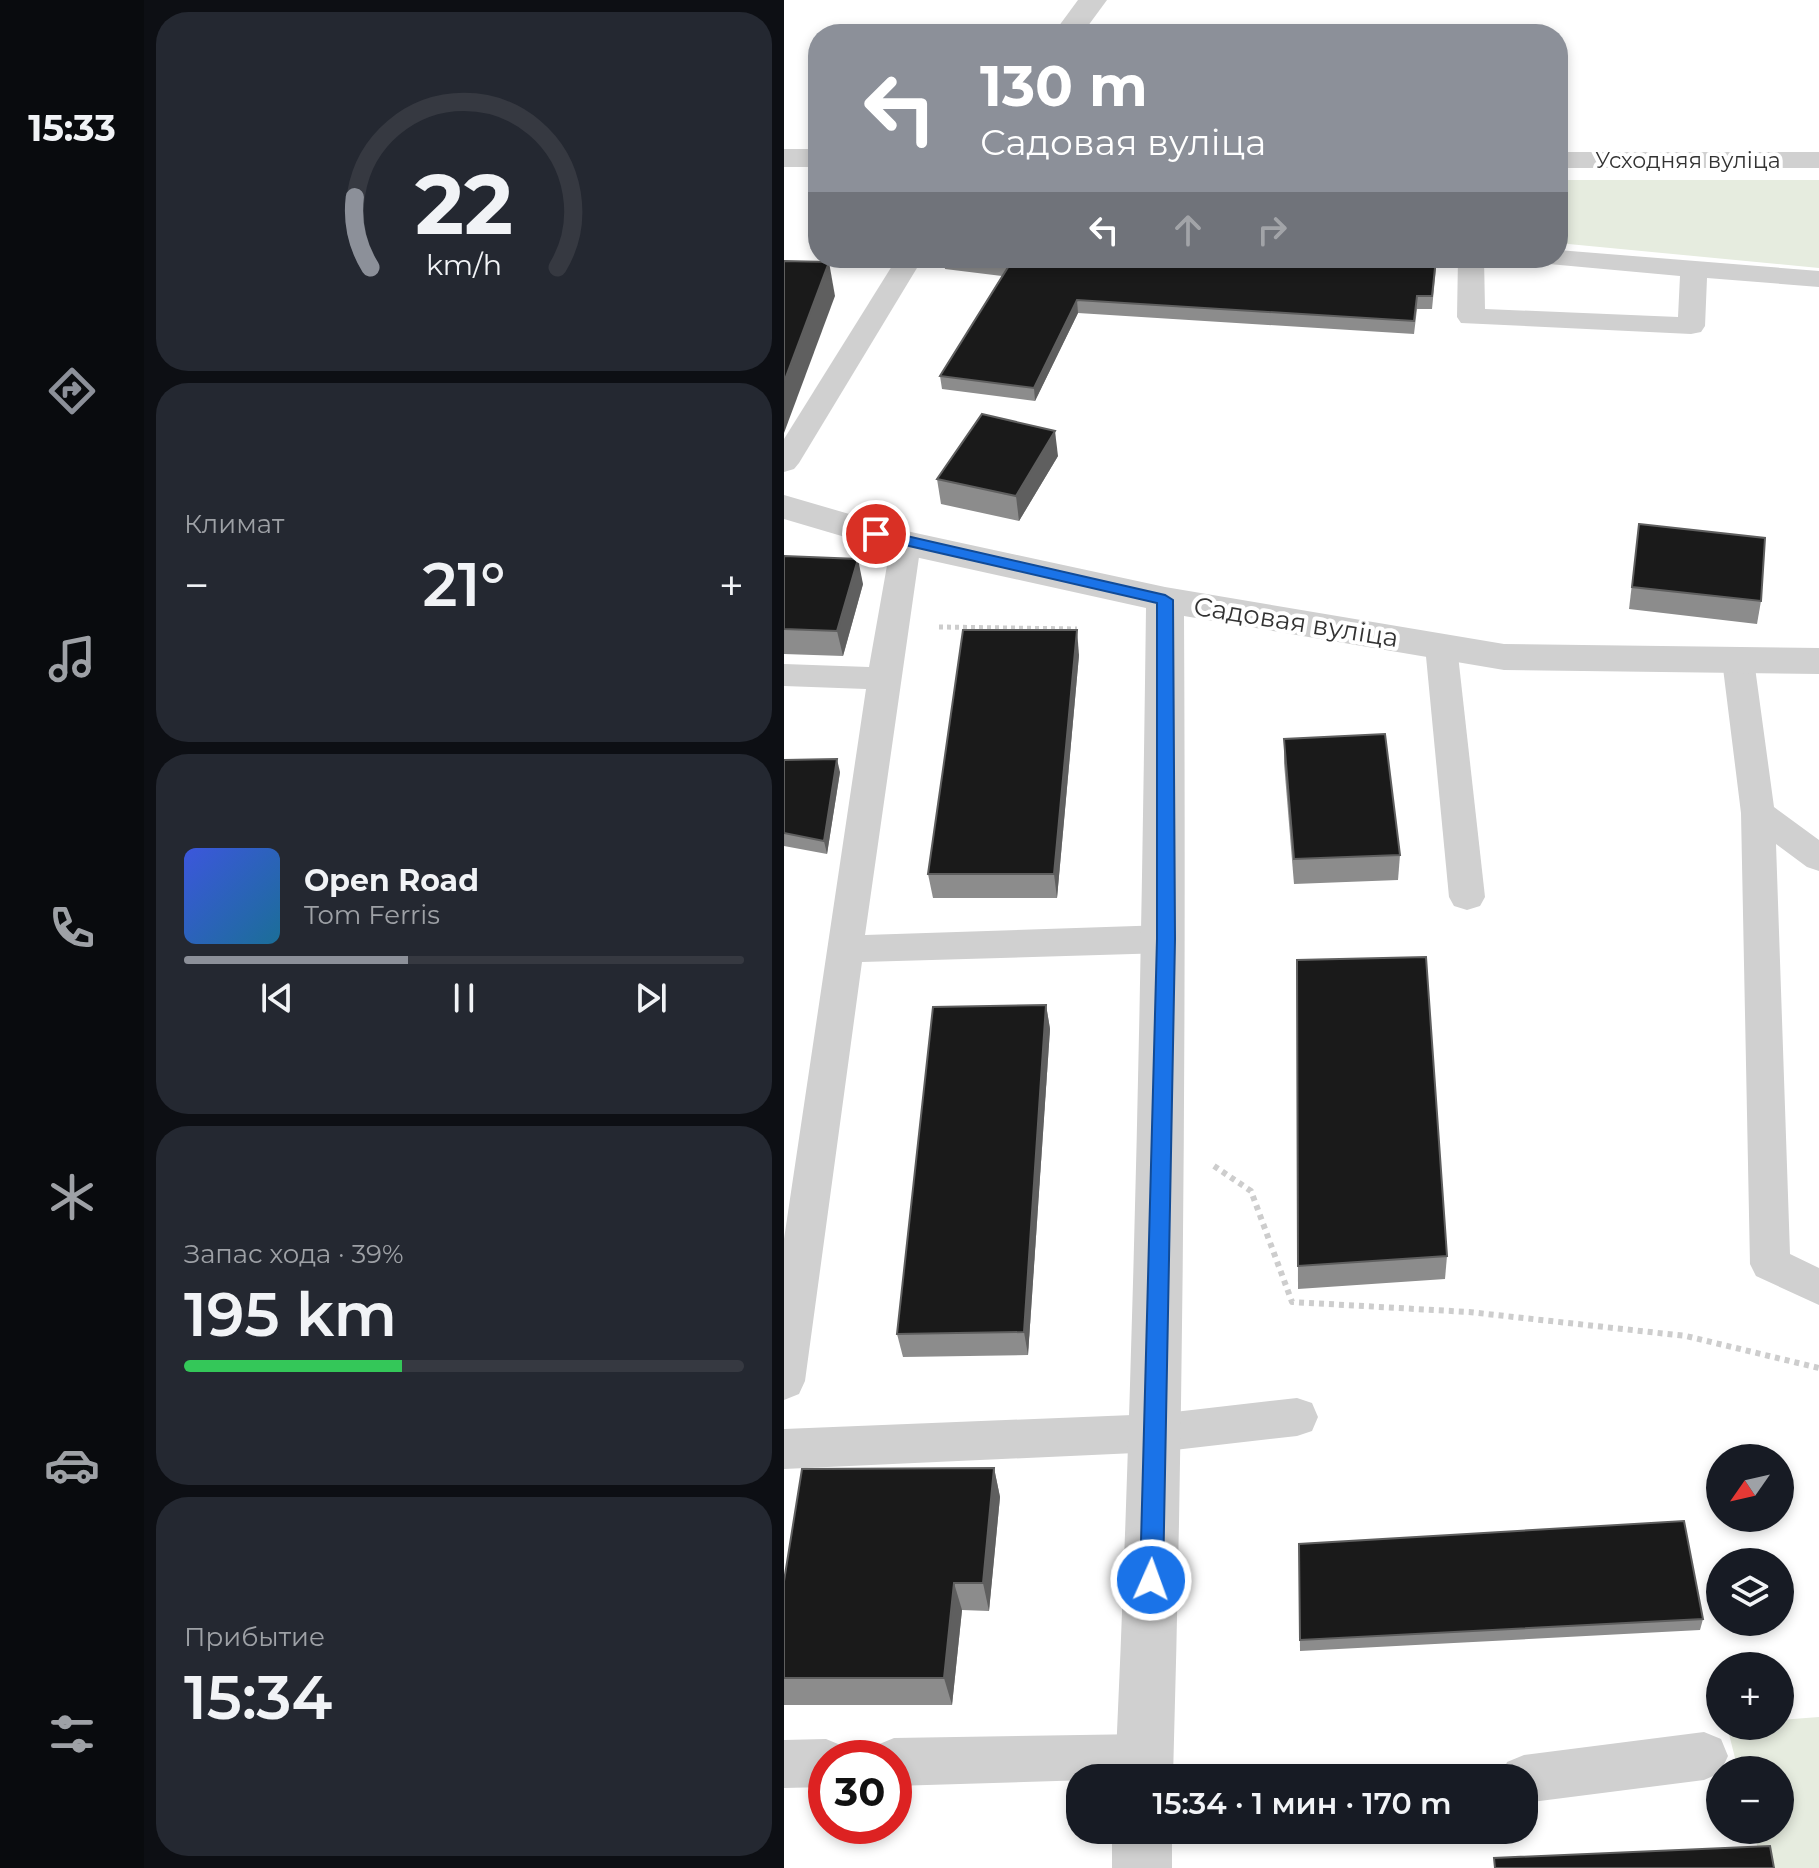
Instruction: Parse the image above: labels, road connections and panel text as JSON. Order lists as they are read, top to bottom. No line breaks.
{"streets":{"street":["Садовая вуліца"],"lane":["Усходняя вуліца"]},"north":"bottom left","page":{"tabs":"15:33","turn":["130 m","Садовая вуліца"],"tile":["Климат",["Запас хода · 39%","195 km"],["Прибытие","15:34"]],"heat":["−","21°","+"],"song":["Open Road","Tom Ferris"],"map_buttons":["+","−"],"limit":"30","trip":"15:34 · 1 мин · 170 m","gauge":["22","km/h"]}}
